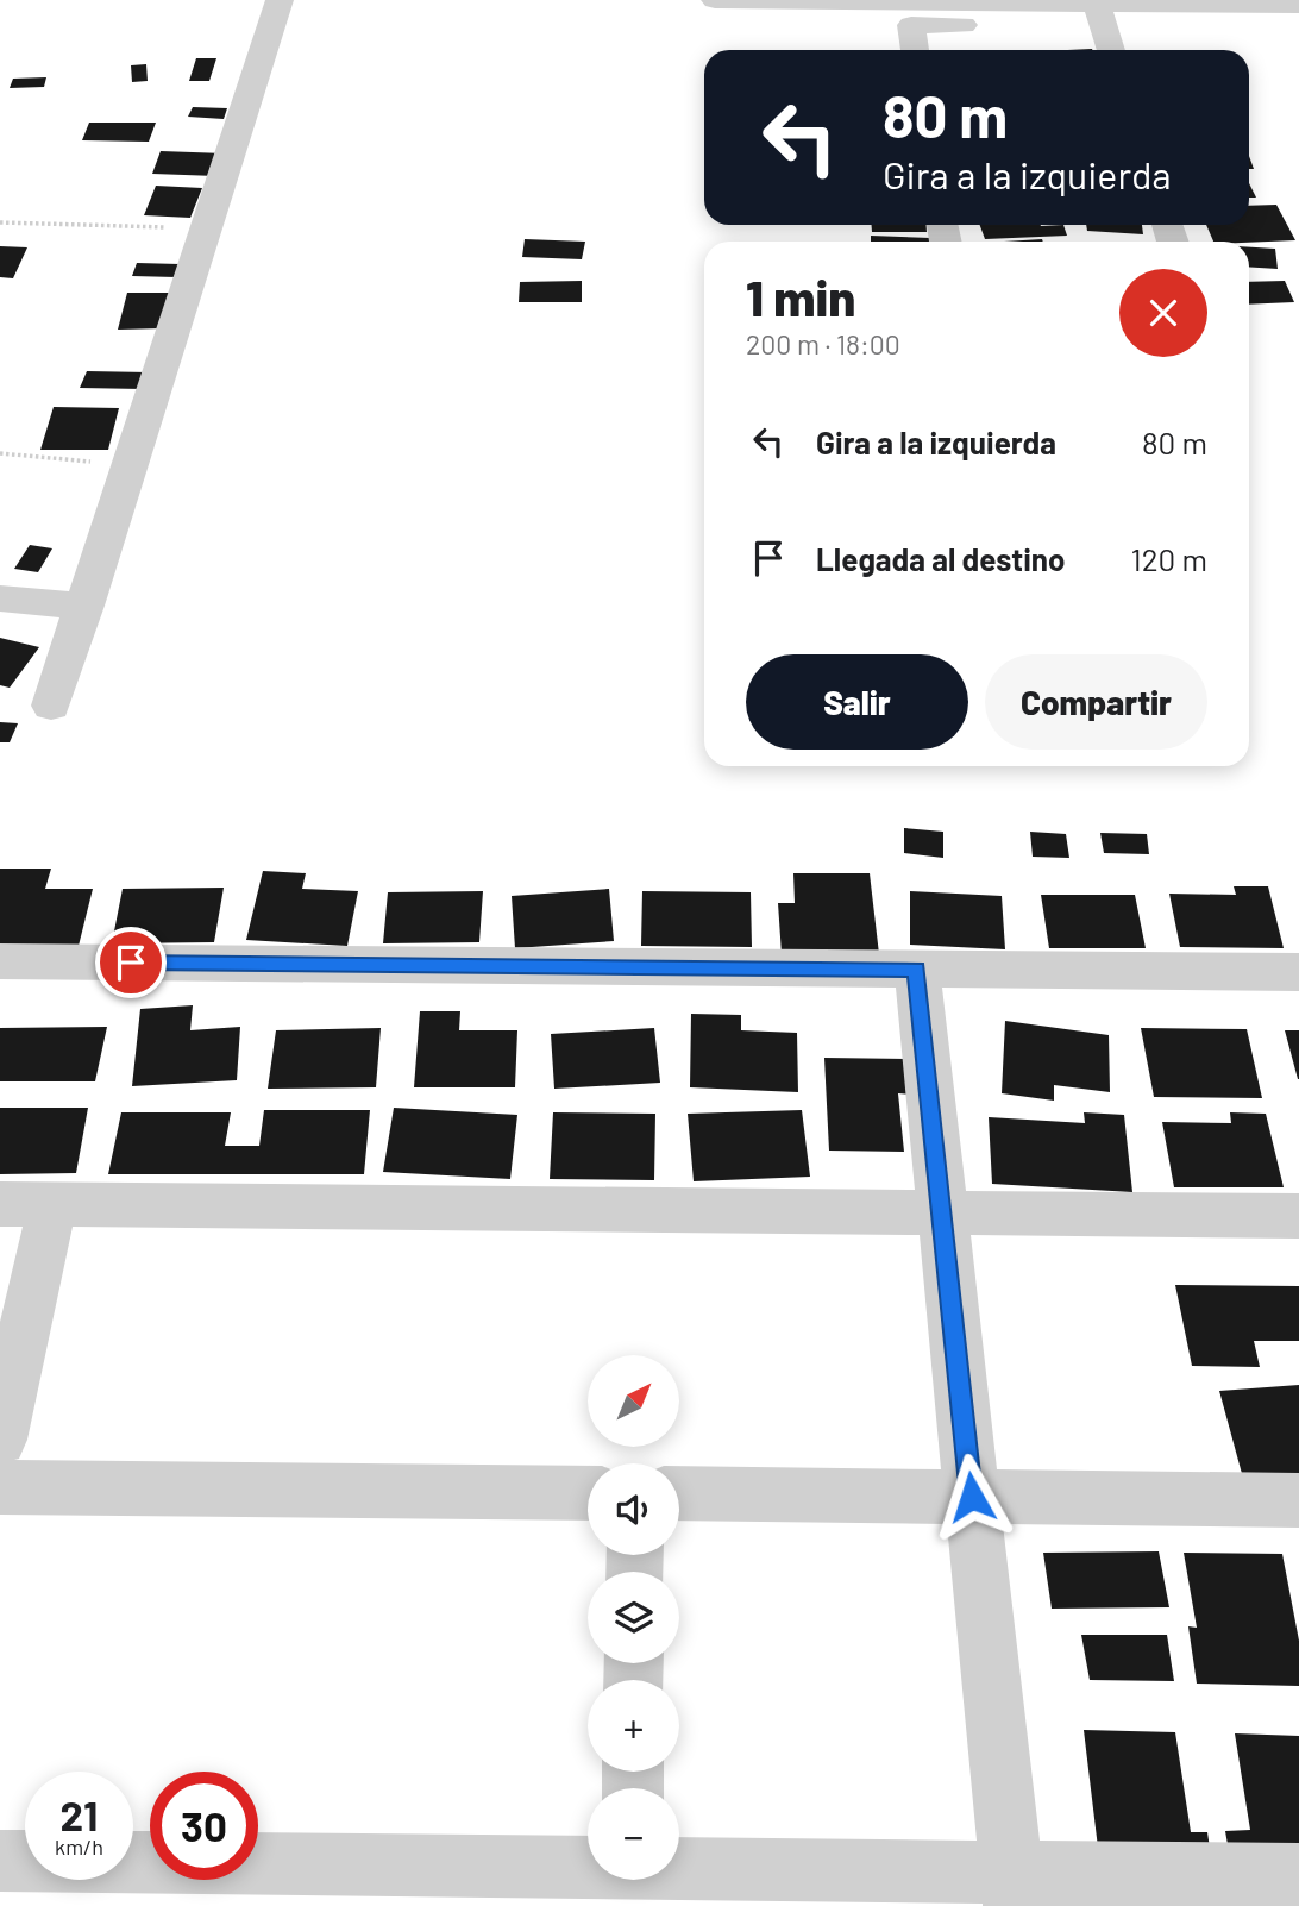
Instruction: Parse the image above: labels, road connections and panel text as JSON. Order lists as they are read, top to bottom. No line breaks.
{"north":"top right","page":{"turn":["80 m","Gira a la izquierda"],"heading":["1 min","200 m · 18:00"],"list":[{"name":"Gira a la izquierda","value":"80 m"},{"name":"Llegada al destino","value":"120 m"}],"buttons":["Salir","Compartir"],"map_buttons":["+","−"],"speed":"21 km/h","limit":"30"}}
